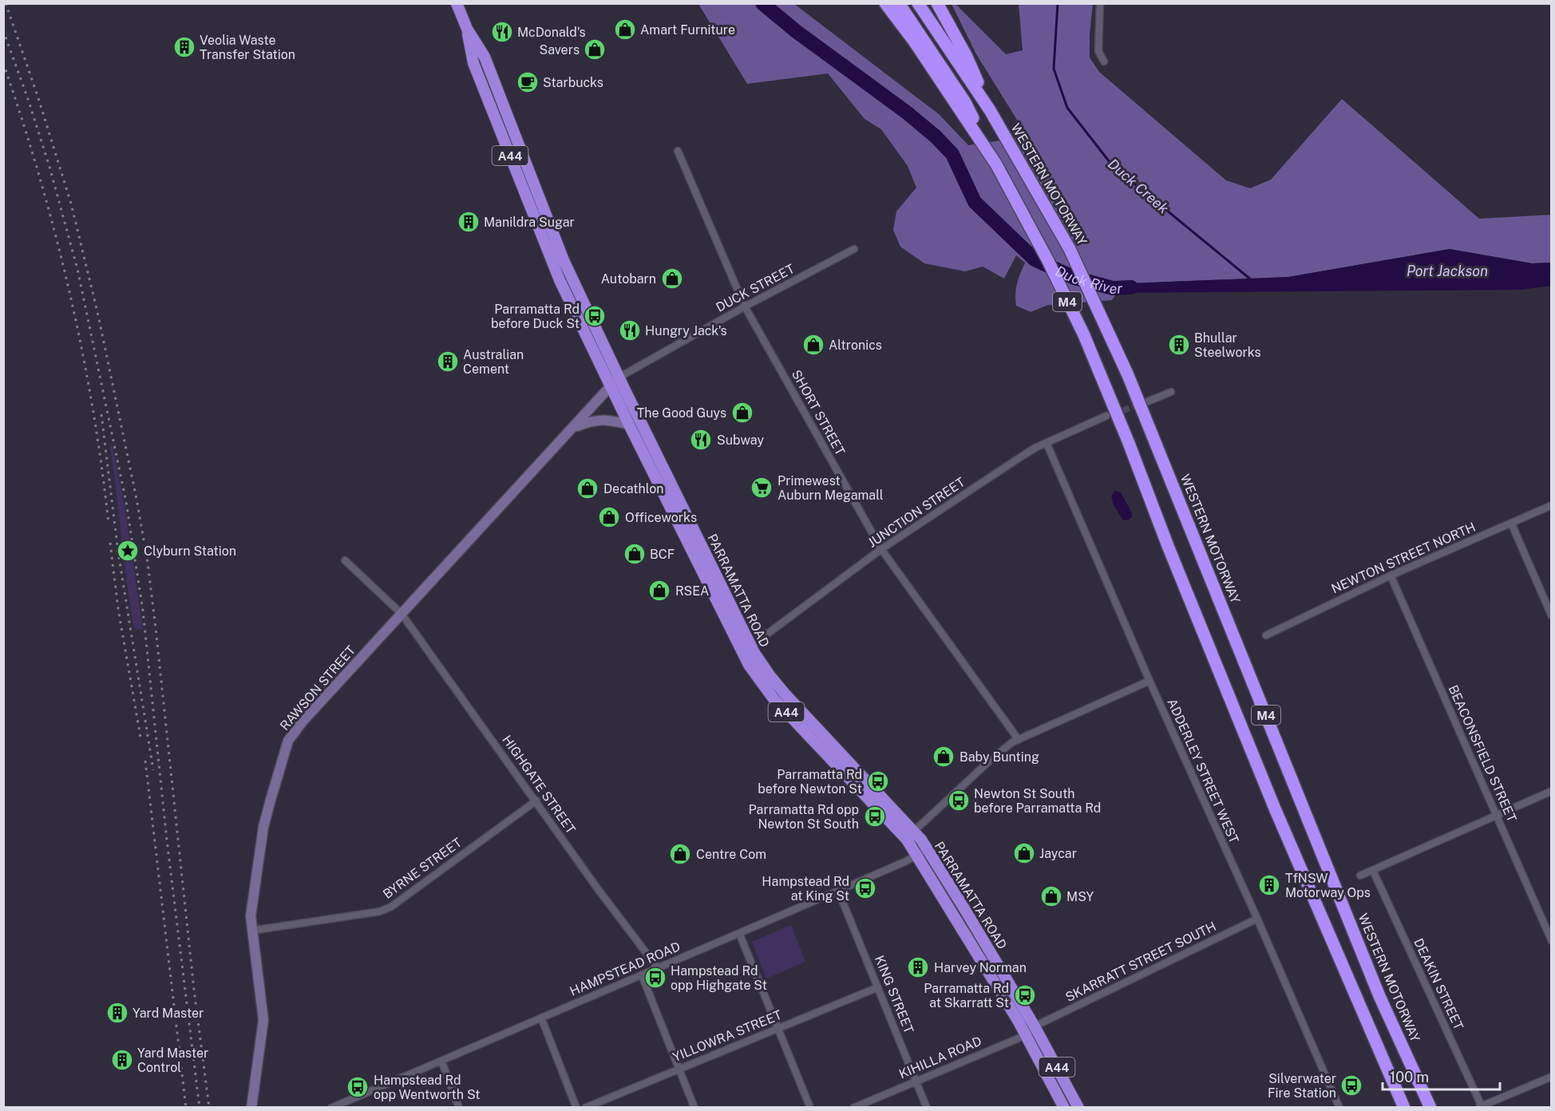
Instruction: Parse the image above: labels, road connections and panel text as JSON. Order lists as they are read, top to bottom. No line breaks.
{"streets":{"highway":["A44","WESTERN MOTORWAY","M4","PARRAMATTA ROAD"],"main road":["RAWSON STREET"],"street":["DUCK STREET","SHORT STREET","JUNCTION STREET","NEWTON STREET NORTH","BEACONSFIELD STREET","ADDERLEY STREET WEST","HIGHGATE STREET","BYRNE STREET","SKARRATT STREET SOUTH","HAMPSTEAD ROAD","DEAKIN STREET","KING STREET","YILLOWRA STREET","KIHILLA ROAD"]},"crossings":[["WESTERN MOTORWAY","M4"],["DUCK STREET","SHORT STREET"],["DUCK STREET","PARRAMATTA ROAD"],["DUCK STREET","RAWSON STREET"],["SHORT STREET","JUNCTION STREET"],["JUNCTION STREET","PARRAMATTA ROAD"],["JUNCTION STREET","ADDERLEY STREET WEST"],["NEWTON STREET NORTH","BEACONSFIELD STREET"],["PARRAMATTA ROAD","RAWSON STREET"],["PARRAMATTA ROAD","SKARRATT STREET SOUTH"],["PARRAMATTA ROAD","HAMPSTEAD ROAD"],["PARRAMATTA ROAD","KIHILLA ROAD"],["RAWSON STREET","HIGHGATE STREET"],["RAWSON STREET","BYRNE STREET"],["ADDERLEY STREET WEST","SKARRATT STREET SOUTH"],["HIGHGATE STREET","BYRNE STREET"],["HIGHGATE STREET","HAMPSTEAD ROAD"],["SKARRATT STREET SOUTH","KIHILLA ROAD"],["HAMPSTEAD ROAD","KING STREET"],["KING STREET","YILLOWRA STREET"],["KING STREET","KIHILLA ROAD"]],"water":["Duck Creek","Port Jackson","Duck River"],"places":{"shop":["Amart Furniture","Savers","Autobarn","Altronics","The Good Guys","Decathlon","Officeworks","BCF","RSEA","Baby Bunting","Jaycar","Centre Com","MSY"],"restaurant":["McDonald's","Hungry Jack's","Subway"],"building":["Veolia Waste Transfer Station","Manildra Sugar","Bhullar Steelworks","Australian Cement","TfNSW Motorway Ops","Harvey Norman","Yard Master","Yard Master Control"],"cafe":["Starbucks"],"bus stop":["Parramatta Rd before Duck St","Parramatta Rd before Newton St","Newton St South before Parramatta Rd","Parramatta Rd opp Newton St South","Hampstead Rd at King St","Hampstead Rd opp Highgate St","Parramatta Rd at Skarratt St","Silverwater Fire Station","Hampstead Rd opp Wentworth St"],"supermarket":["Primewest Auburn Megamall"],"place":["Clyburn Station"]},"scale_bar":"100 m"}
